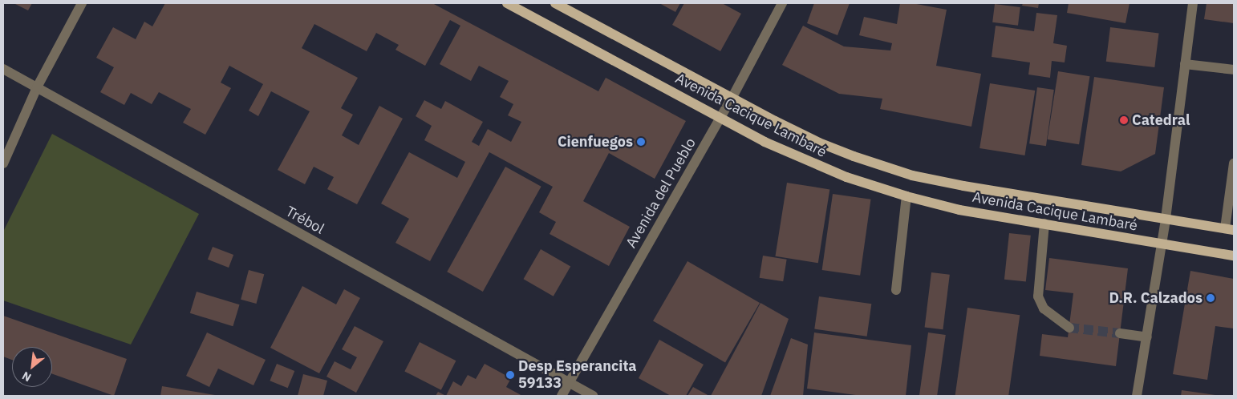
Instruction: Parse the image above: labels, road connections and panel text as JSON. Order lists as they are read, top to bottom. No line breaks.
{"streets":{"main road":["Avenida Cacique Lambaré"],"street":["Avenida del Pueblo","Trébol"]},"crossings":[["Avenida Cacique Lambaré","Avenida del Pueblo"],["Avenida del Pueblo","Trébol"]],"places":["Catedral","Cienfuegos","D.R. Calzados","Desp Esperancita 59133"],"north":"bottom left"}
